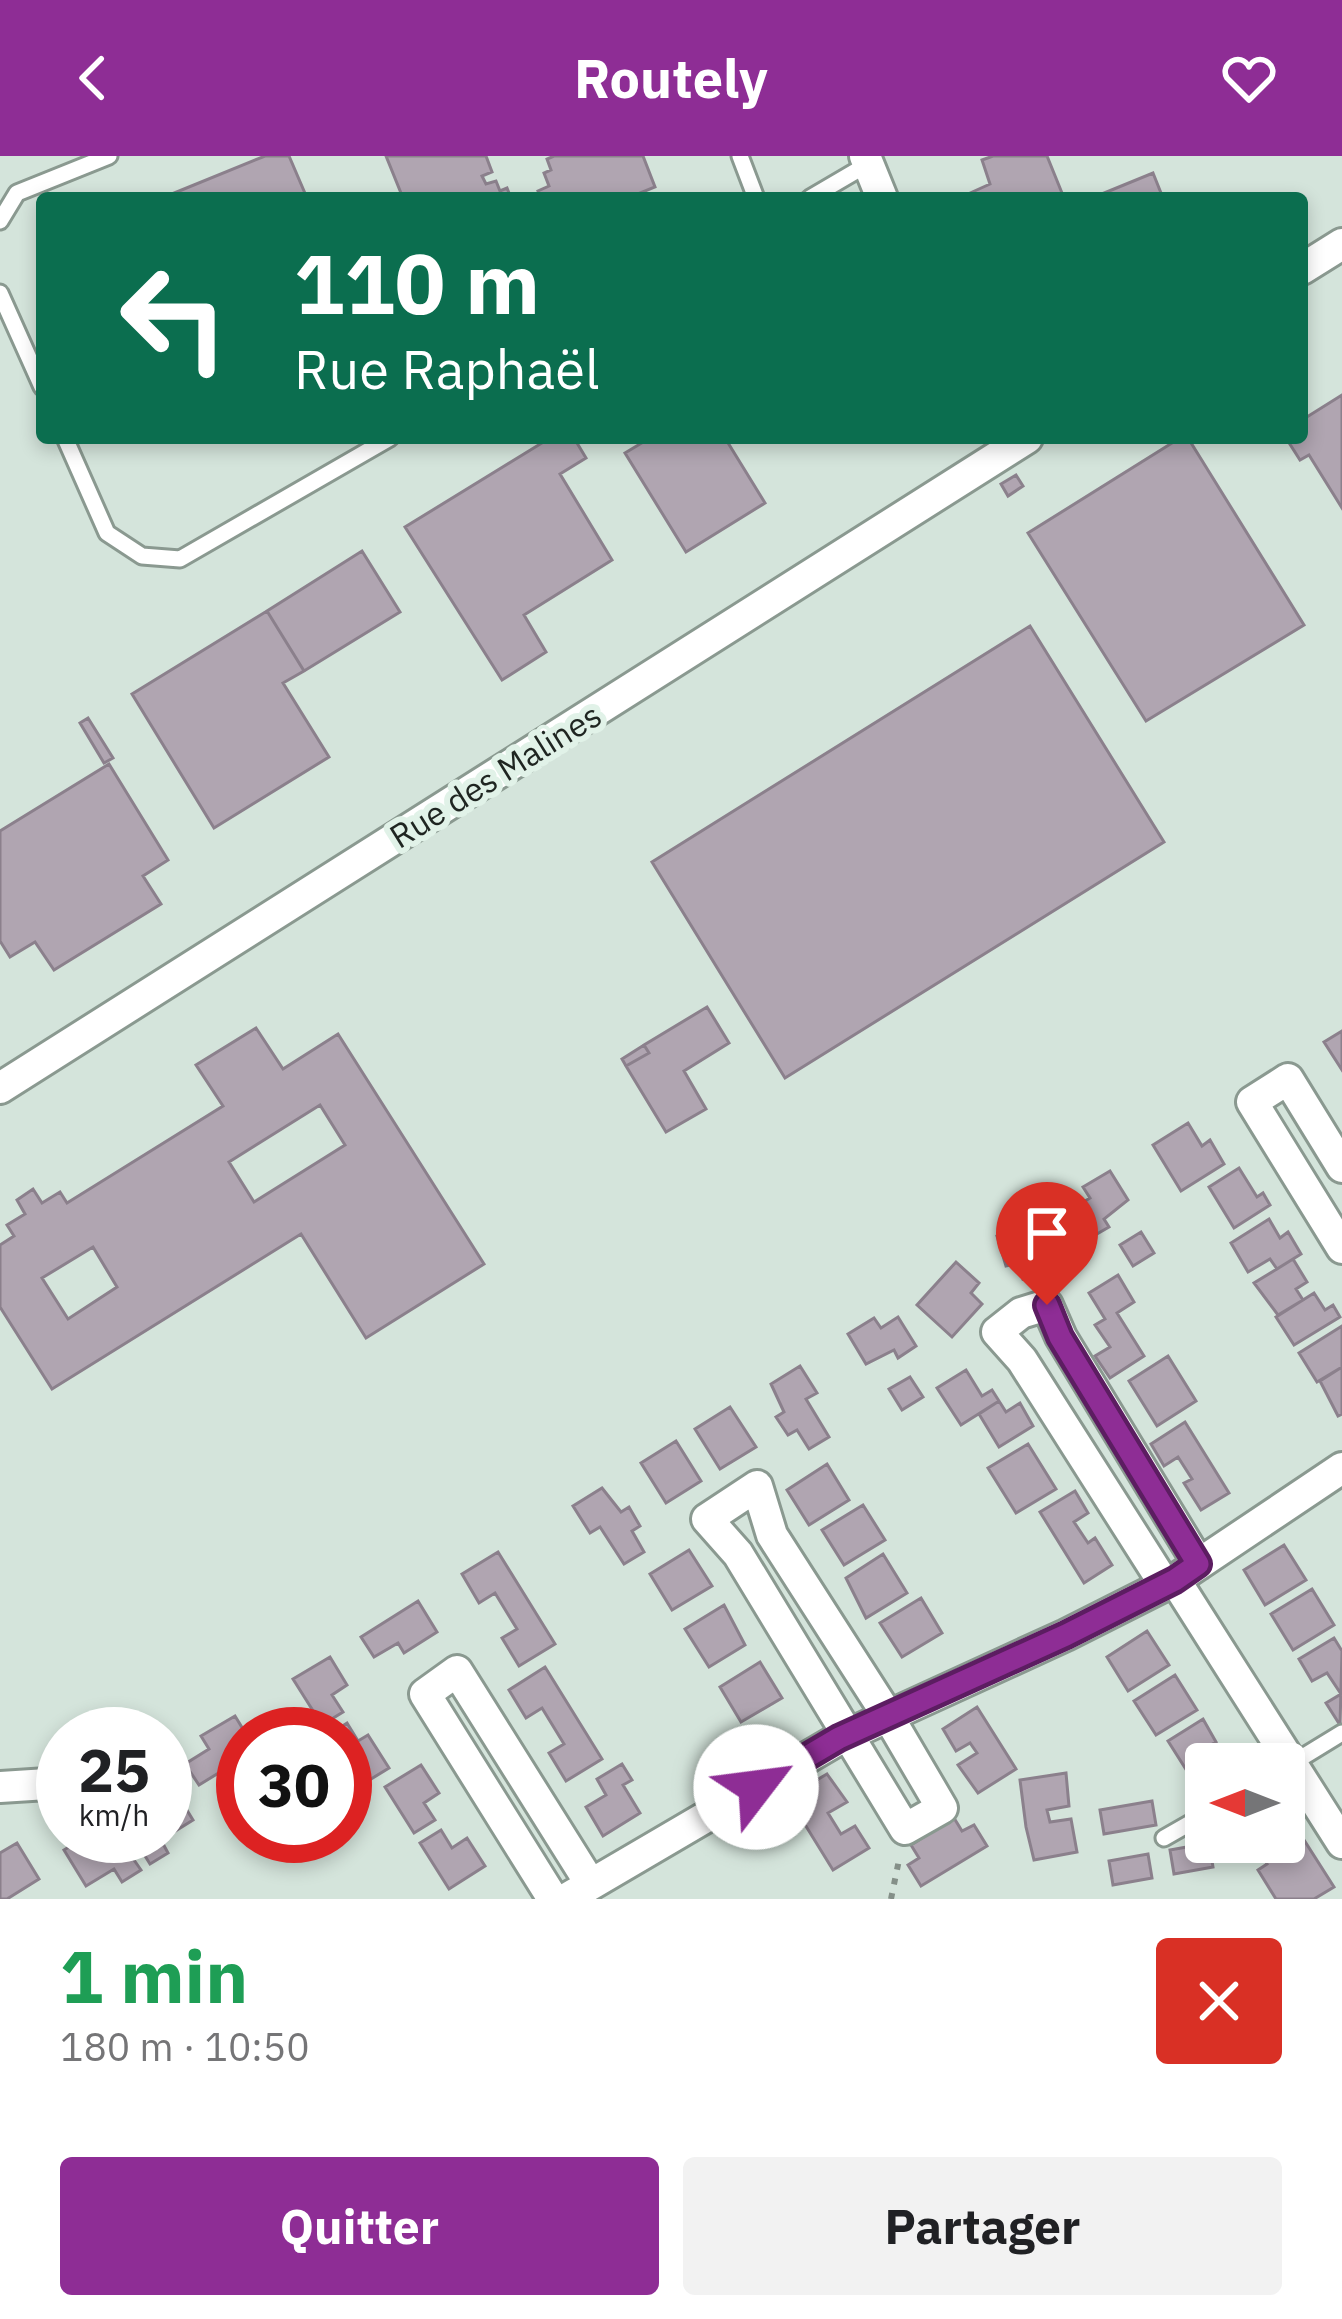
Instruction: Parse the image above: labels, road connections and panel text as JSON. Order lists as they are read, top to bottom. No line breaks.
{"streets":{"street":["Rue des Malines"]},"north":"left","page":{"header":"Routely","turn":["110 m","Rue Raphaël"],"speed":"25 km/h","limit":"30","heading":["1 min","180 m · 10:50"],"buttons":["Quitter","Partager"]}}
